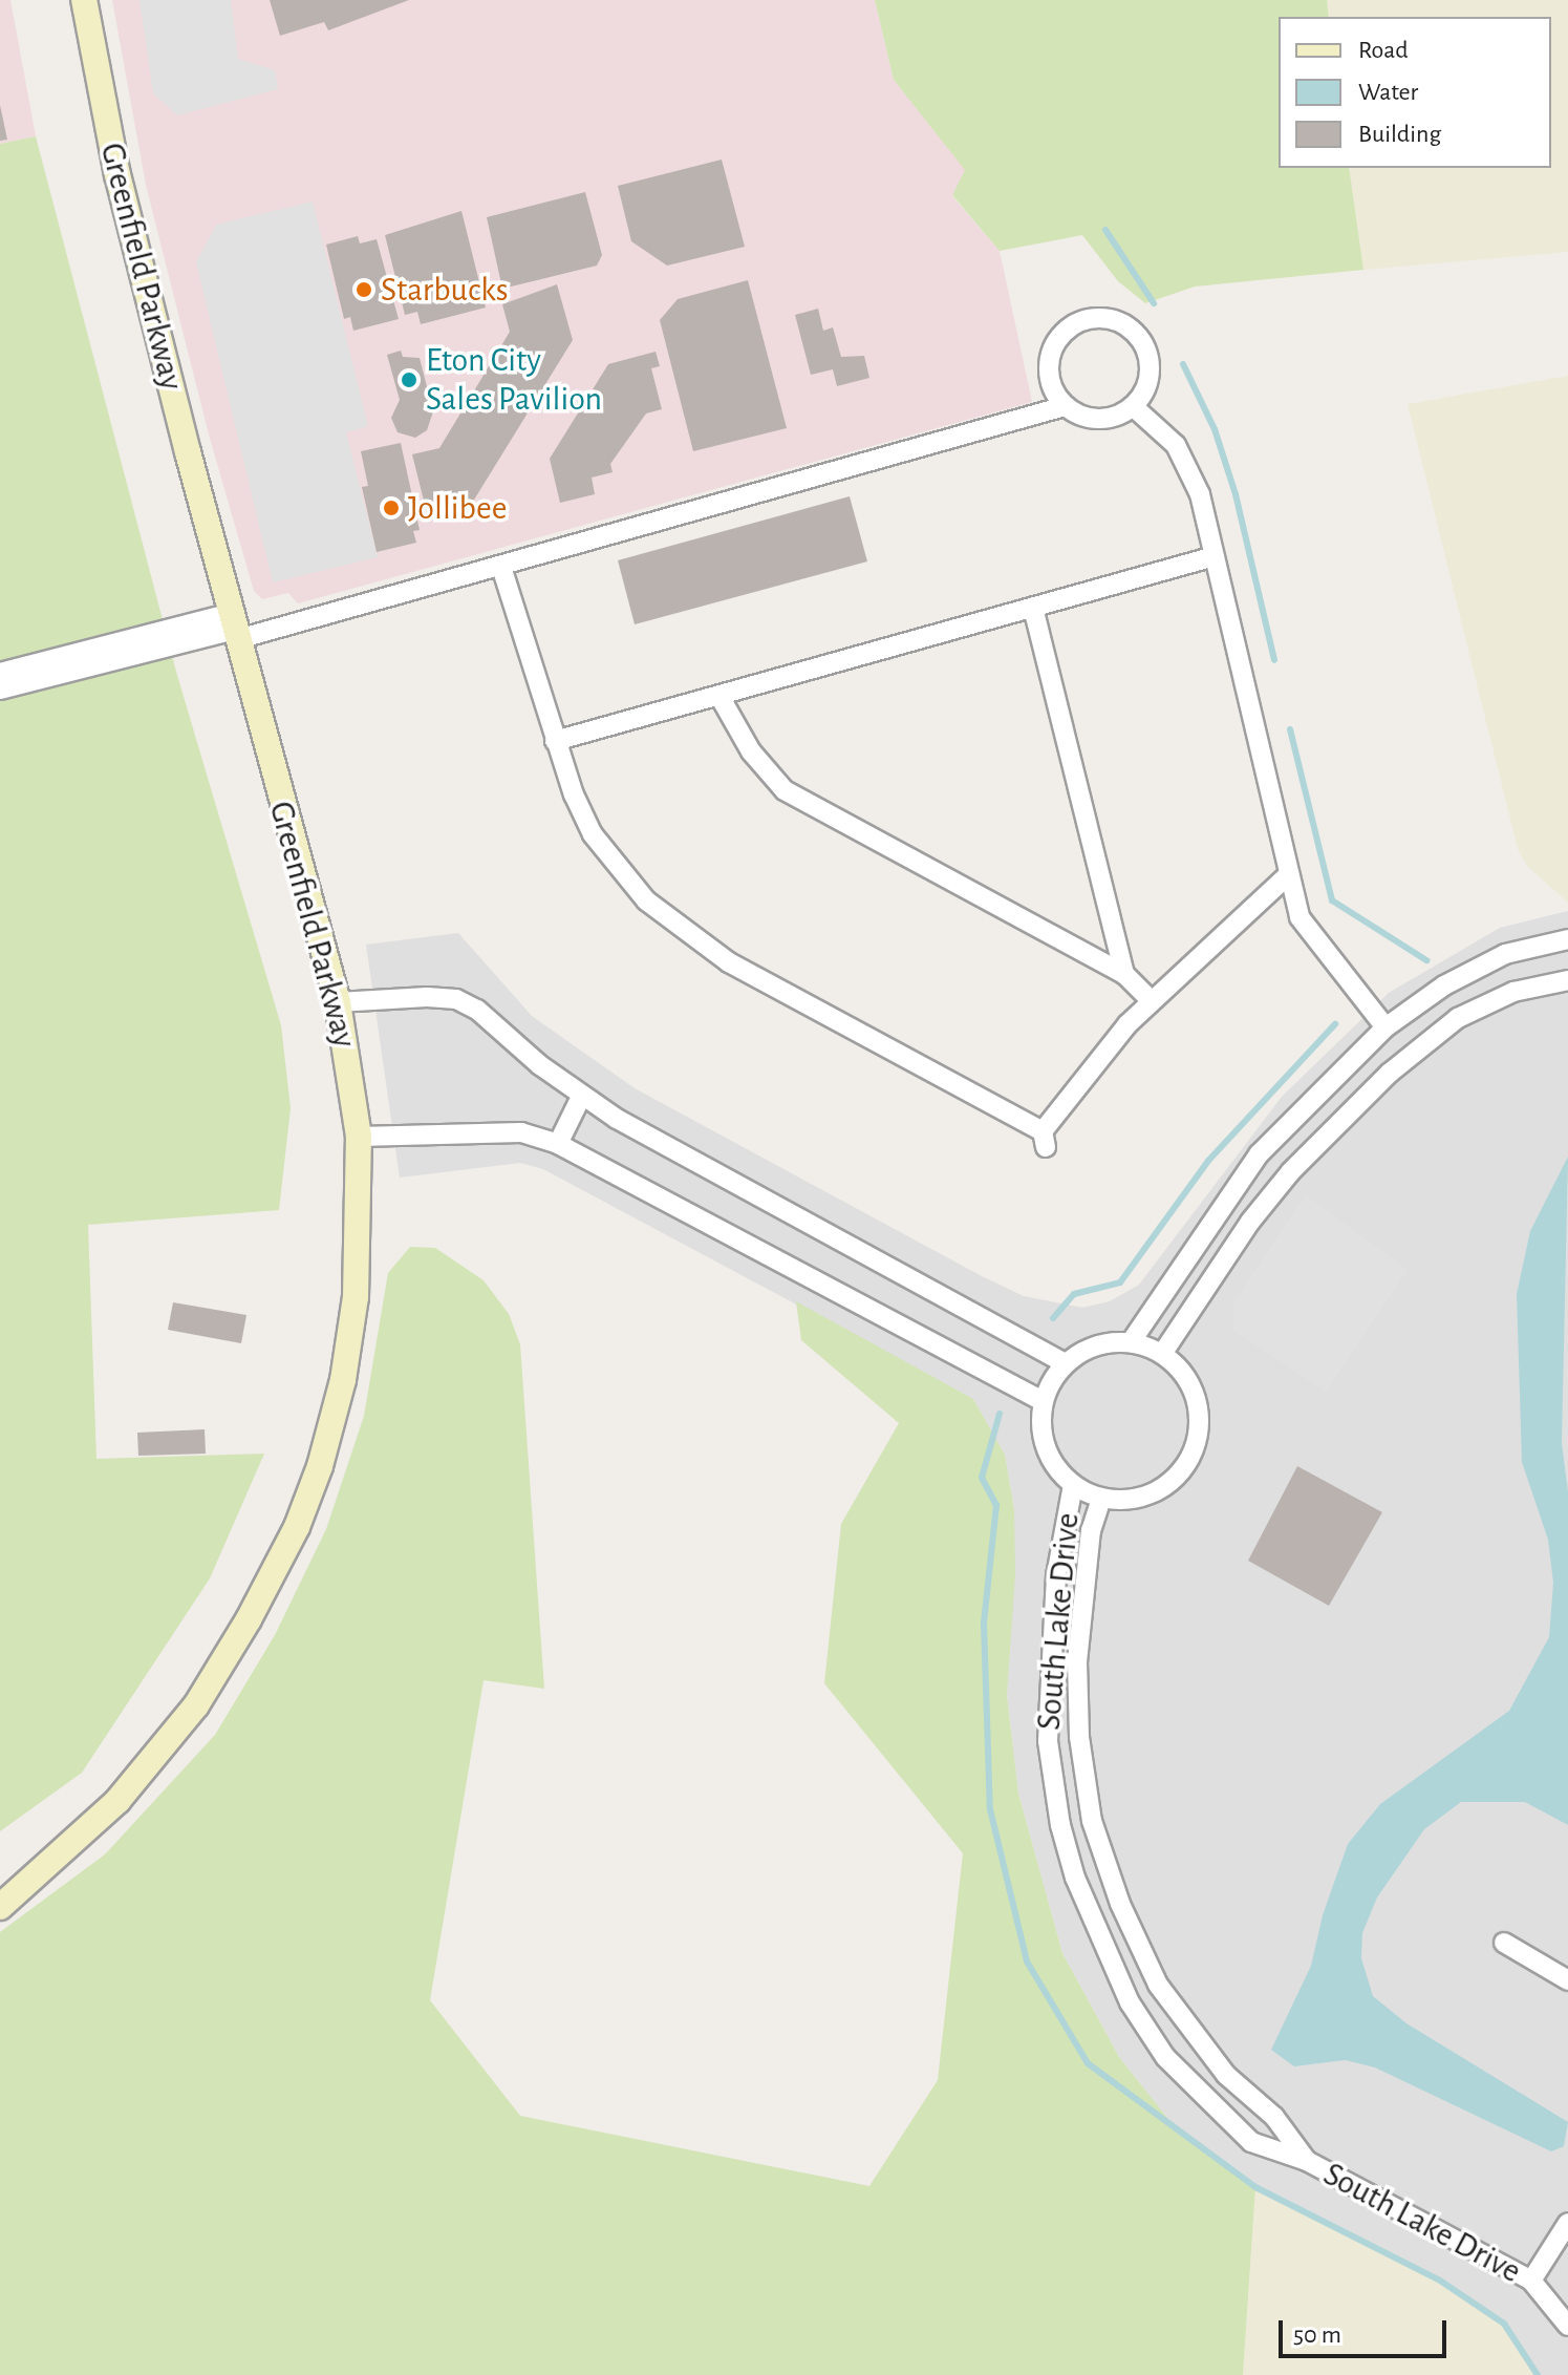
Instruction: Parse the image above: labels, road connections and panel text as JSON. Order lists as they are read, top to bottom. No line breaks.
{"streets":{"main road":["Greenfield Parkway"],"street":["South Lake Drive"]},"places":["Starbucks","Eton City Sales Pavilion","Jollibee"],"legend":["Road","Water","Building"],"scale_bar":"50 m"}
